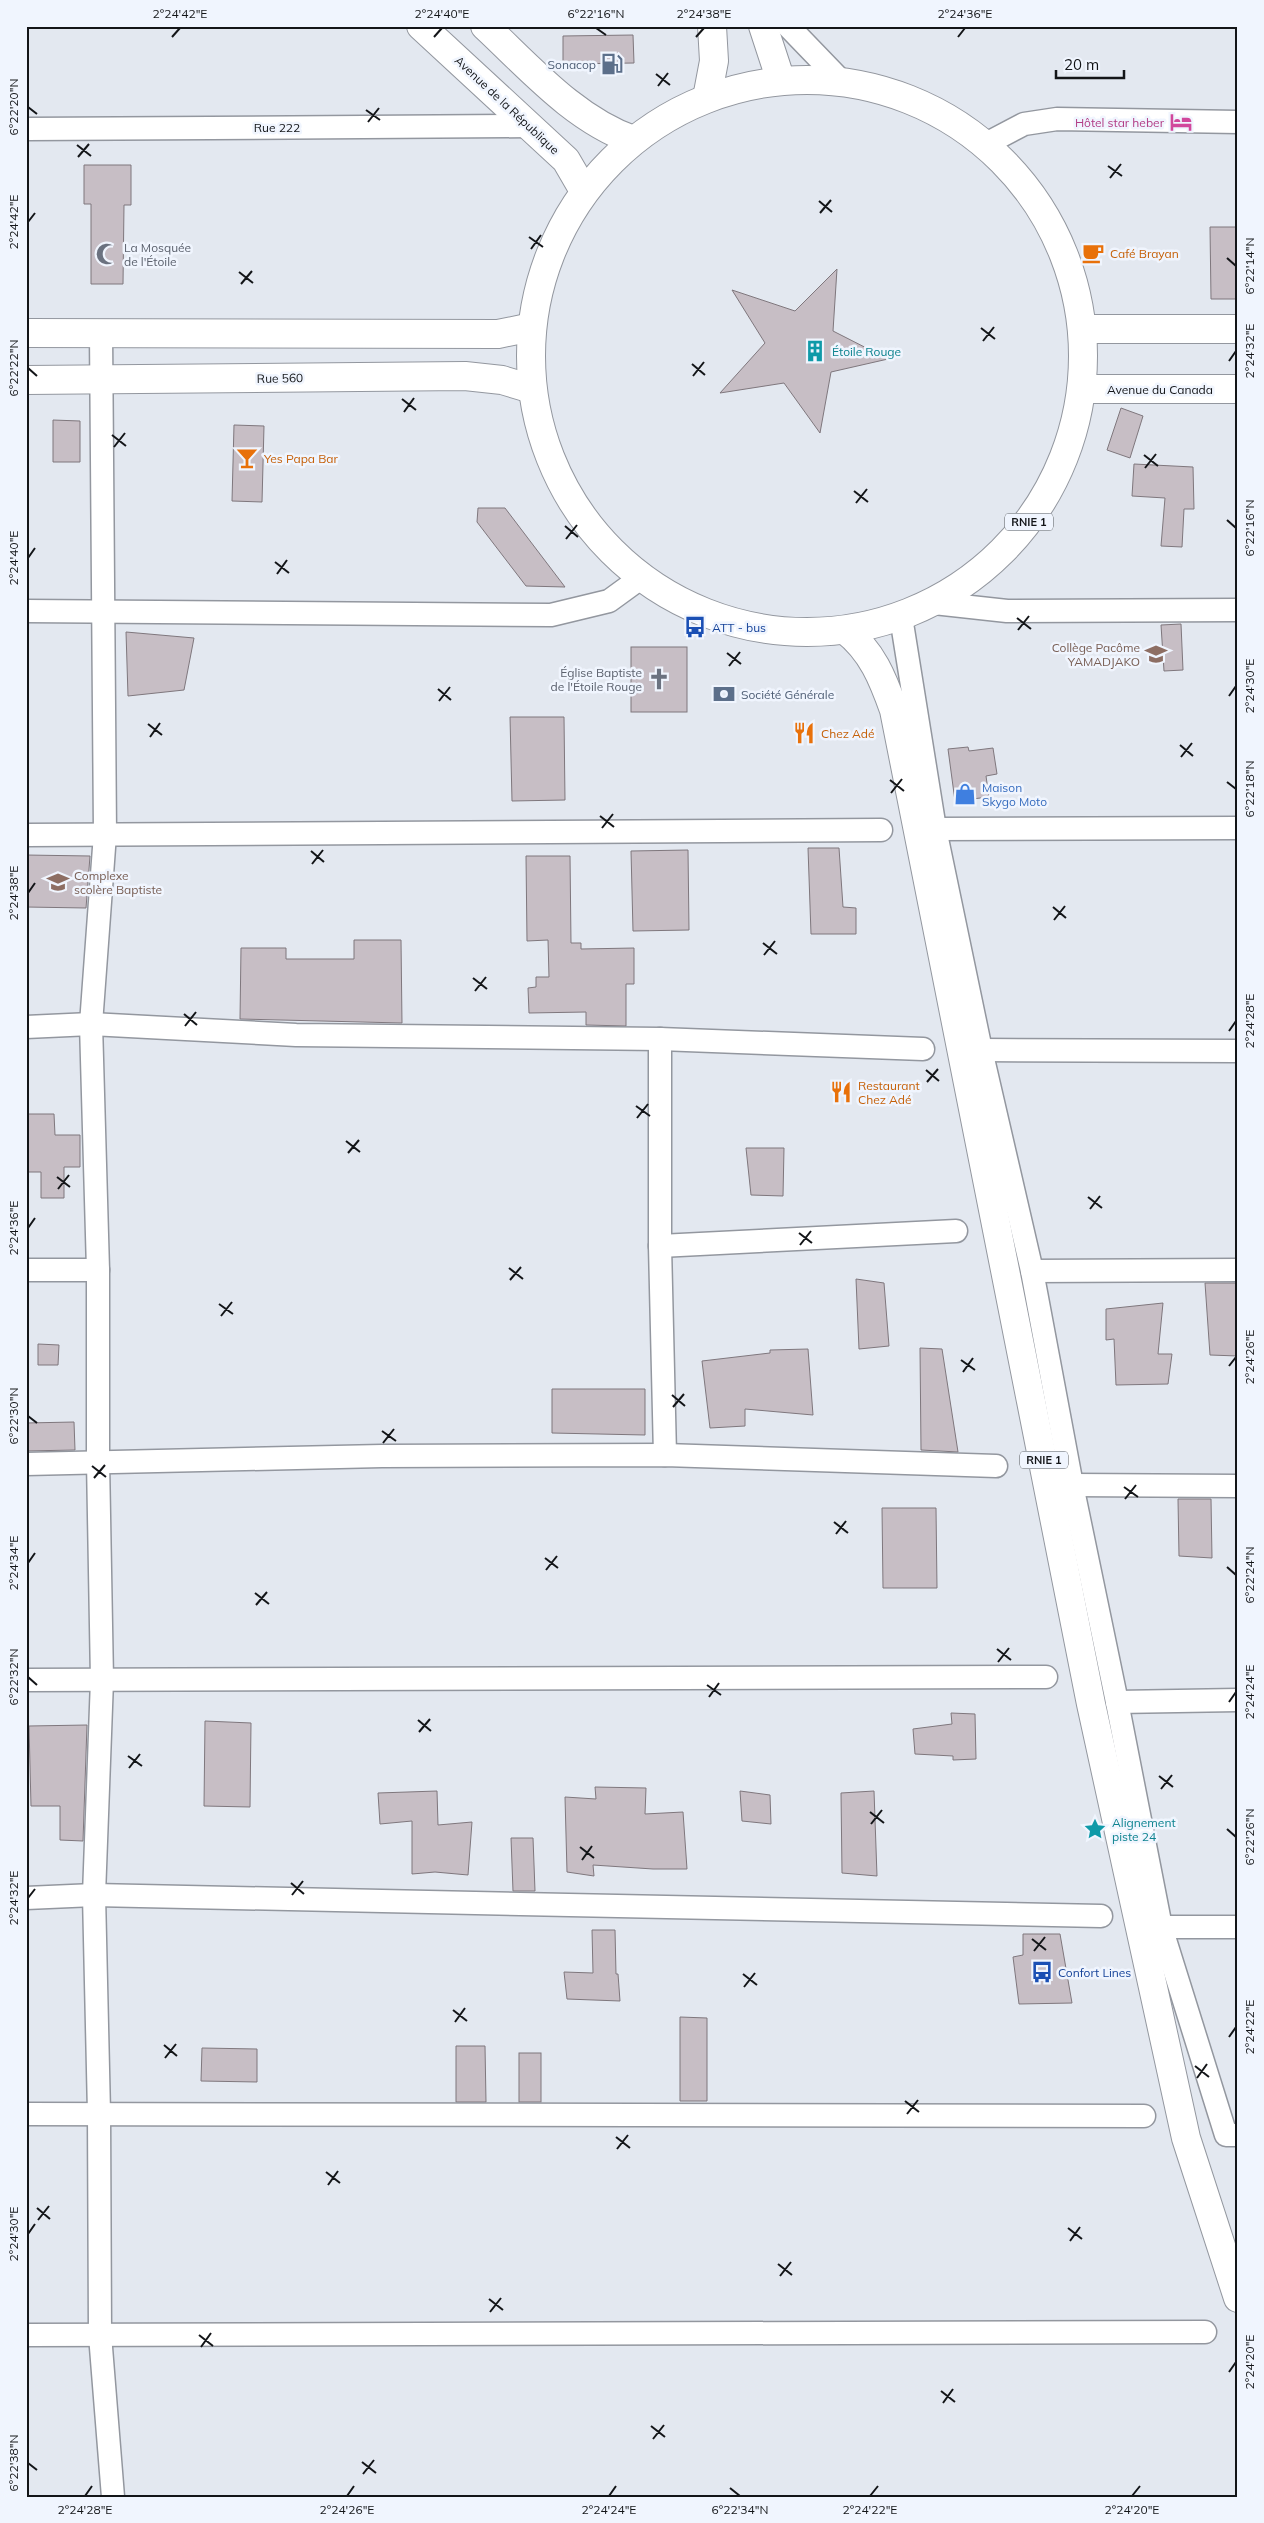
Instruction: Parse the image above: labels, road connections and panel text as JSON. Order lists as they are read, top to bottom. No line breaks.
{"streets":{"main road":["Avenue de la République","Rue 560","Avenue du Canada","RNIE 1"],"street":["Rue 222"]},"crossings":[["Avenue de la République","Rue 222"],["Avenue de la République","RNIE 1"],["Rue 560","RNIE 1"],["Avenue du Canada","RNIE 1"]],"places":{"fuel station":["Sonacop"],"hotel":["Hôtel star heber"],"cafe":["Café Brayan"],"mosque":["La Mosquée de l'Étoile"],"building":["Étoile Rouge"],"bar":["Yes Papa Bar"],"bus stop":["ATT - bus","Confort Lines"],"school or university":["Collège Pacôme YAMADJAKO","Complexe scolère Baptiste"],"church":["Église Baptiste de l'Étoile Rouge"],"bank":["Société Générale"],"restaurant":["Chez Adé","Restaurant Chez Adé"],"shop":["Maison Skygo Moto"],"place":["Alignement piste 24"]},"scale_bar":"20 m","coordinates":["2°24'42\"E","2°24'40\"E","6°22'16\"N","2°24'38\"E","2°24'36\"E","6°22'20\"N","6°22'14\"N","2°24'32\"E","6°22'22\"N","2°24'30\"E","6°22'18\"N","2°24'28\"E","2°24'26\"E","6°22'30\"N","2°24'34\"E","6°22'24\"N","6°22'32\"N","2°24'24\"E","6°22'26\"N","2°24'22\"E","2°24'20\"E","6°22'38\"N","6°22'34\"N"]}
